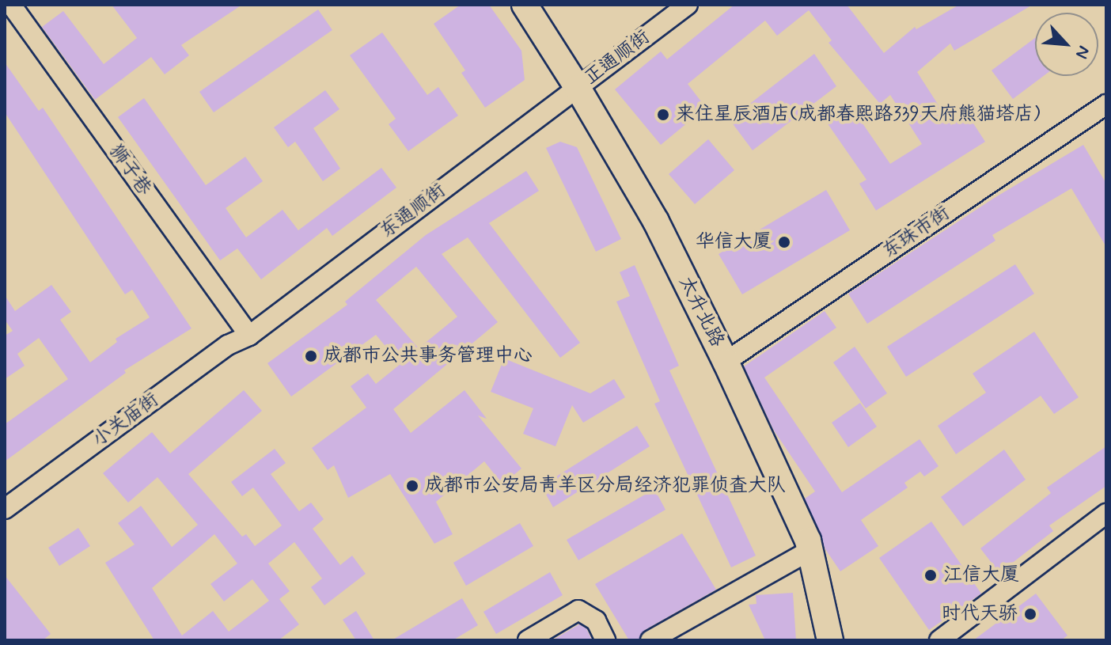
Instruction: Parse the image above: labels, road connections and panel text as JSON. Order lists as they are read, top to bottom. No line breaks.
{"streets":{"main road":["太升北路"],"street":["正通顺街","狮子巷","东通顺街","东珠市街","小关庙街"]},"crossings":[["正通顺街","东通顺街"],["正通顺街","太升北路"],["狮子巷","东通顺街"],["狮子巷","小关庙街"],["东通顺街","太升北路"],["东通顺街","小关庙街"],["东珠市街","太升北路"]],"places":["来住星辰酒店(成都春熙路339天府熊猫塔店)","华信大厦","成都市公共事务管理中心","成都市公安局青羊区分局经济犯罪侦查大队","江信大厦","时代天骄"],"north":"bottom right"}
